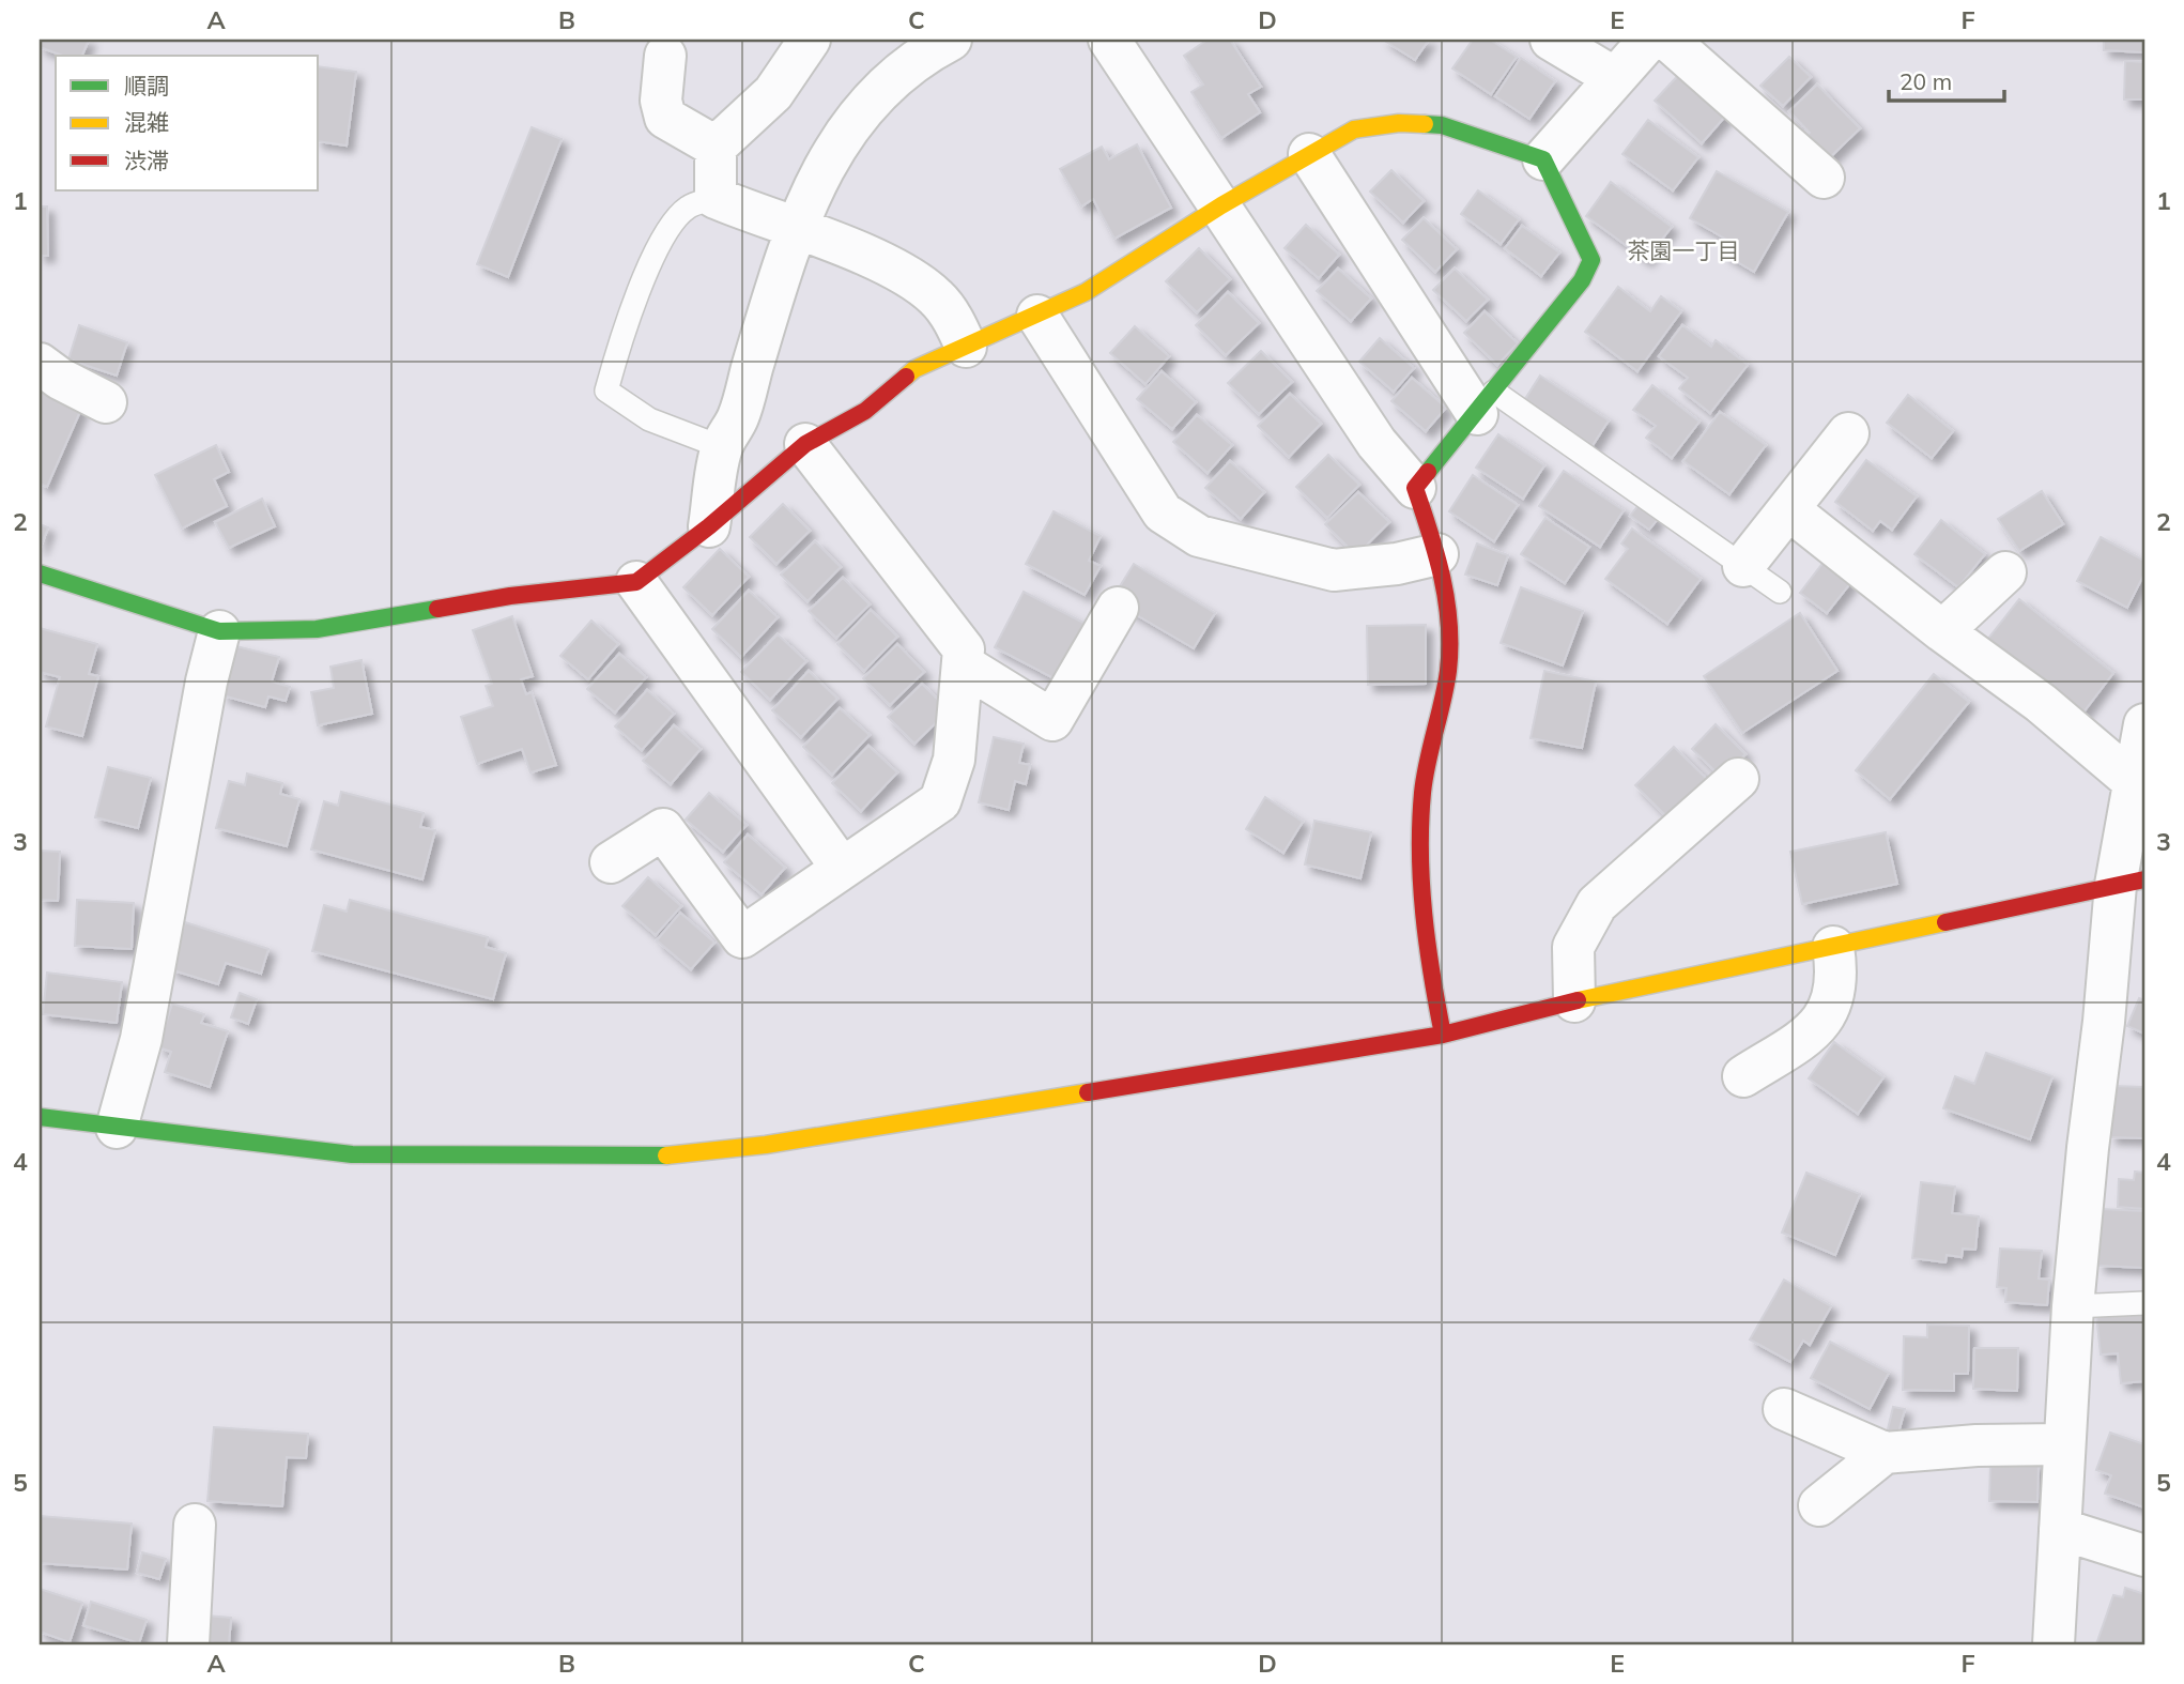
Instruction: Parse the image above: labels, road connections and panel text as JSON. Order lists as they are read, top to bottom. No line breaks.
{"districts":["茶園一丁目"],"legend":["順調","混雑","渋滞"],"scale_bar":"20 m","grid":{"columns":["A","B","C","D","E","F"],"rows":["1","2","3","4","5"]}}
